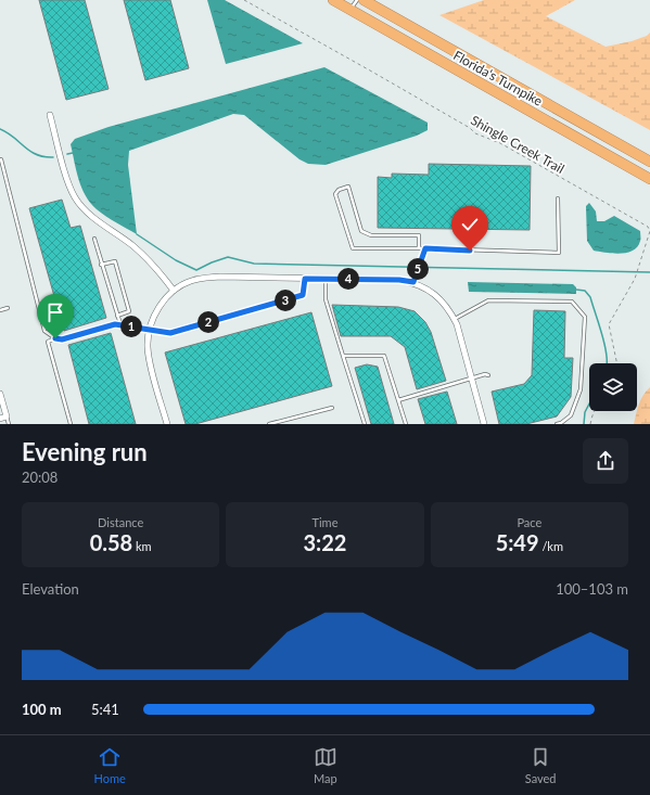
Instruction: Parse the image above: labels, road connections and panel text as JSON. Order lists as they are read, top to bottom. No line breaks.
{"streets":{"highway":["Florida's Turnpike"],"path":["Shingle Creek Trail"]},"page":{"pins":["5","4","3","2","1"],"heading":["Evening run","20:08"],"stats":[["Distance","0.58 km"],["Time","3:22"],["Pace","5:49 /km"]],"chart":["Elevation","100–103 m"],"list":[{"name":"100 m","note":"5:41"}],"tabs":["Home","Map","Saved"]}}
